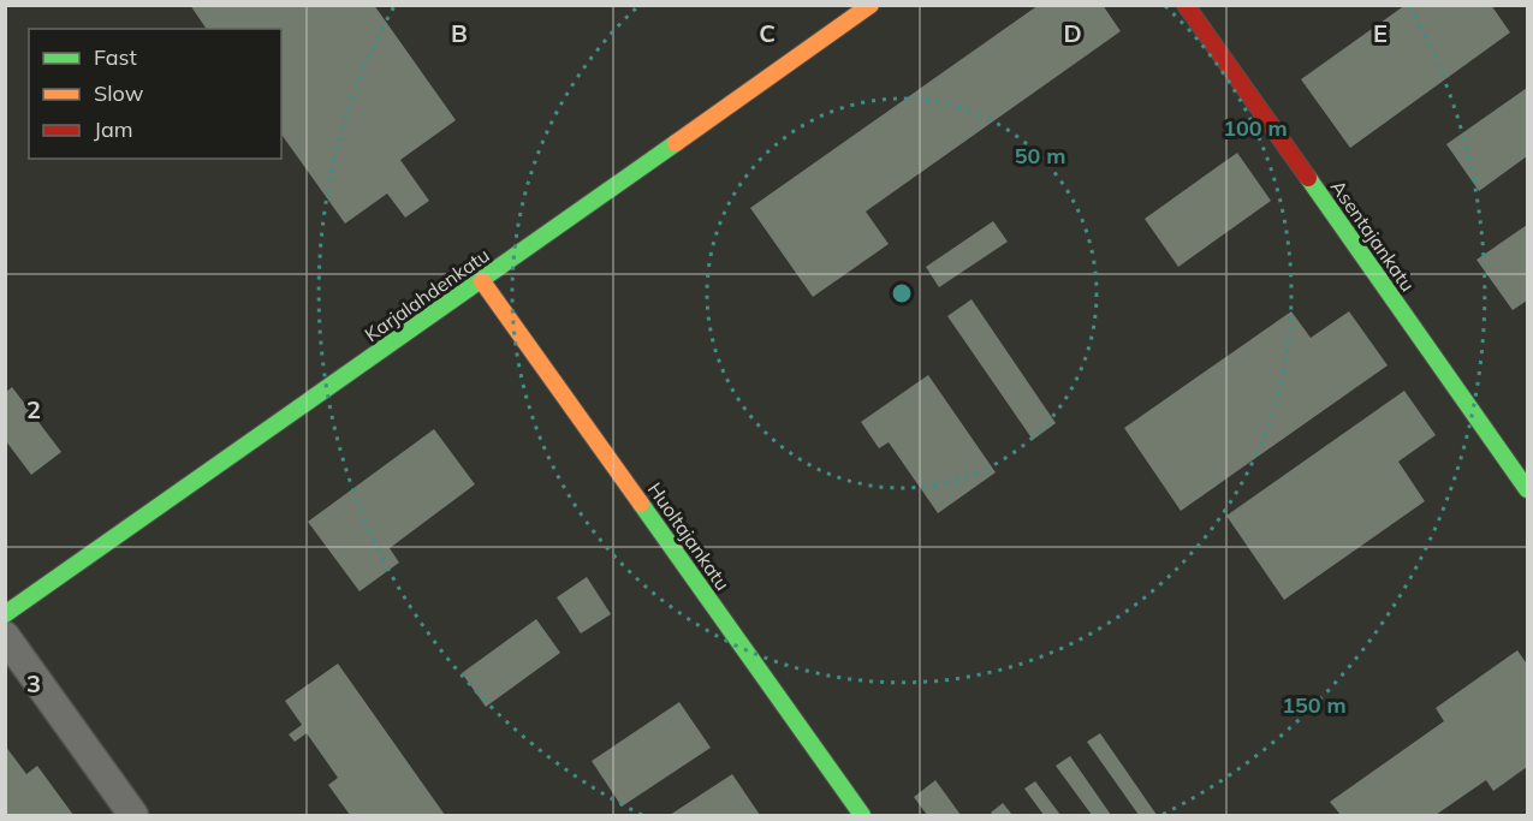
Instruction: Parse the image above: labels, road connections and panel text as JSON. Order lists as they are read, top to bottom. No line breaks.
{"streets":{"street":["Asentajankatu","Karjalahdenkatu","Huoltajankatu"]},"crossings":[["Karjalahdenkatu","Huoltajankatu"]],"legend":["Fast","Slow","Jam"],"grid":{"columns":["B","C","D","E"],"rows":["2","3"]},"rings":["100 m","50 m","150 m"]}
